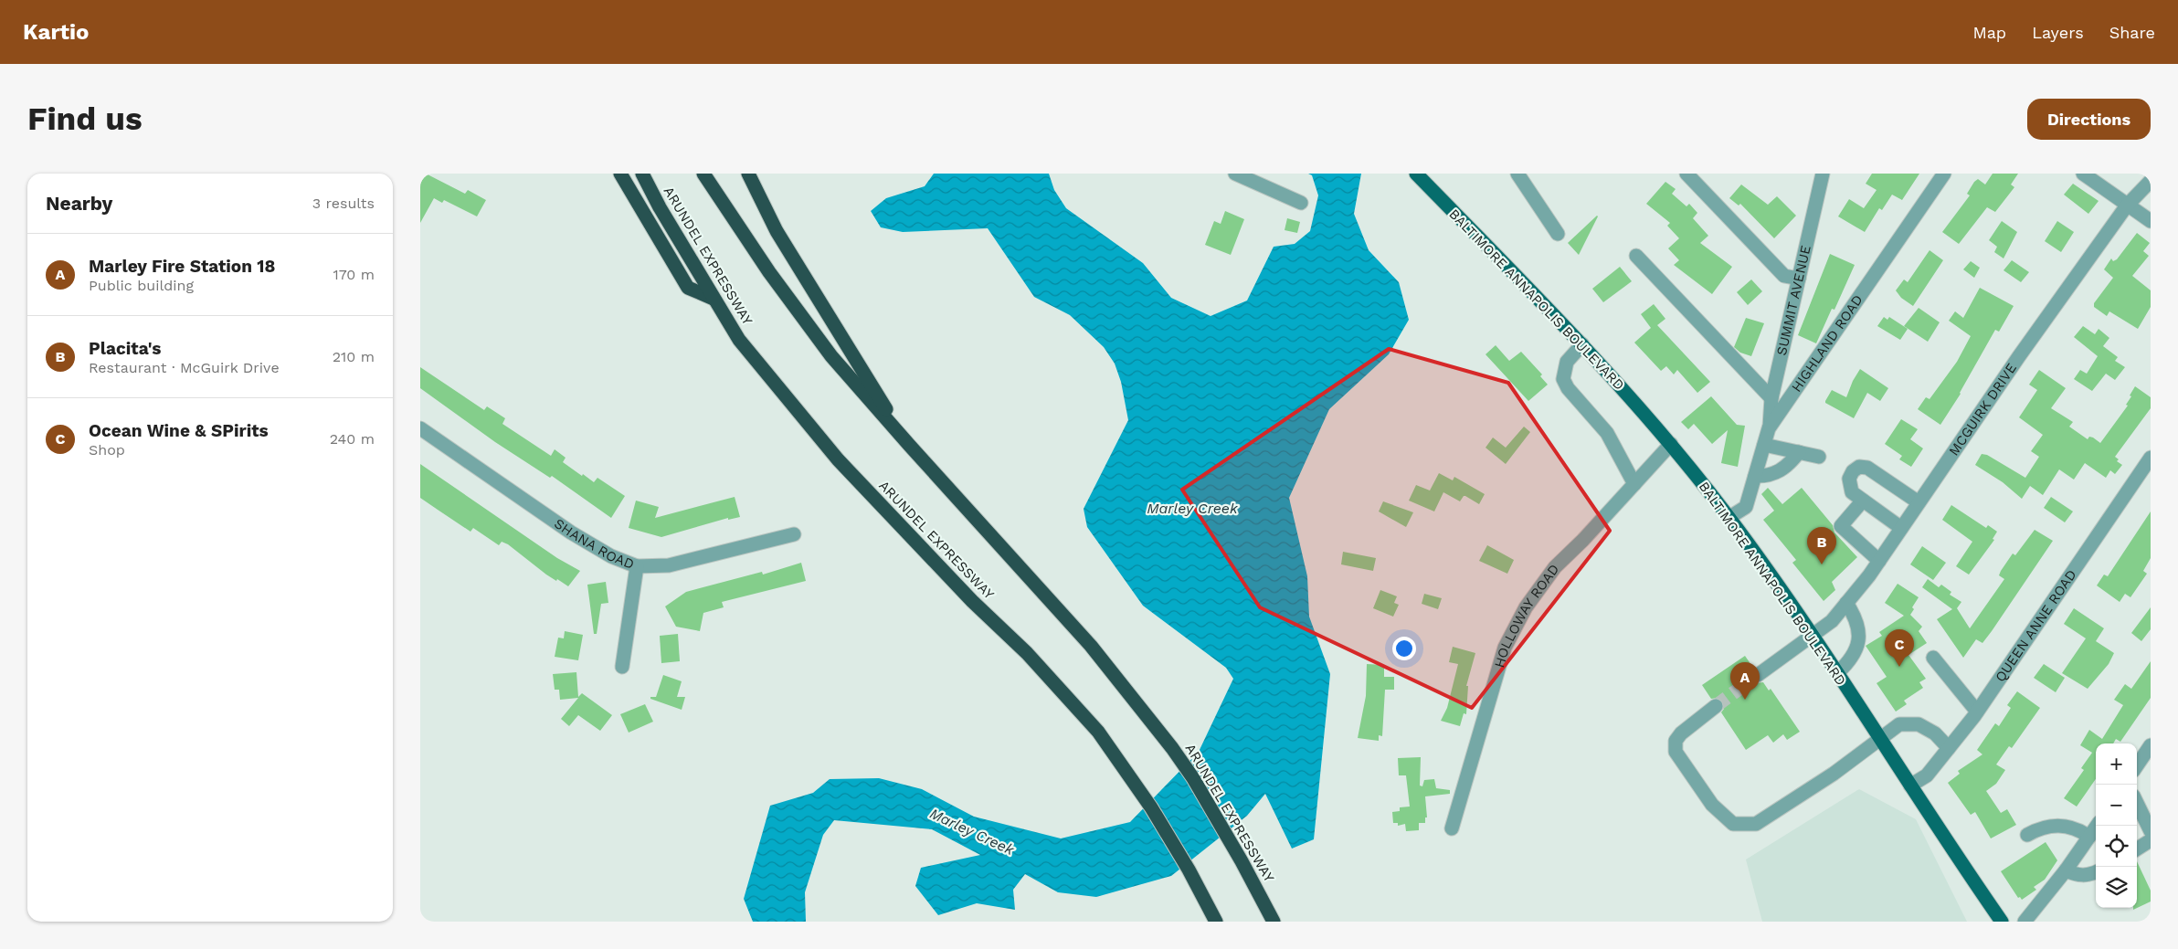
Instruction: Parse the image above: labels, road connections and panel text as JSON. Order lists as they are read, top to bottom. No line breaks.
{"streets":{"highway":["ARUNDEL EXPRESSWAY"],"main road":["BALTIMORE ANNAPOLIS BOULEVARD"],"street":["SUMMIT AVENUE","HIGHLAND ROAD","MCGUIRK DRIVE","SHANA ROAD","HOLLOWAY ROAD","QUEEN ANNE ROAD"]},"crossings":[["BALTIMORE ANNAPOLIS BOULEVARD","HIGHLAND ROAD"],["BALTIMORE ANNAPOLIS BOULEVARD","MCGUIRK DRIVE"],["BALTIMORE ANNAPOLIS BOULEVARD","HOLLOWAY ROAD"],["BALTIMORE ANNAPOLIS BOULEVARD","QUEEN ANNE ROAD"],["SUMMIT AVENUE","HIGHLAND ROAD"]],"water":["Marley Creek"],"page":{"header":"Kartio","nav":["Map","Layers","Share"],"buttons":"Directions","title":"Find us","heading":["Nearby","3 results"],"list":[{"mark":"A","name":"Marley Fire Station 18","note":"Public building","value":"170 m"},{"mark":"B","name":"Placita's","note":"Restaurant · McGuirk Drive","value":"210 m"},{"mark":"C","name":"Ocean Wine & SPirits","note":"Shop","value":"240 m"}],"pins":["B","C","A"],"map_buttons":["+","−"]}}
